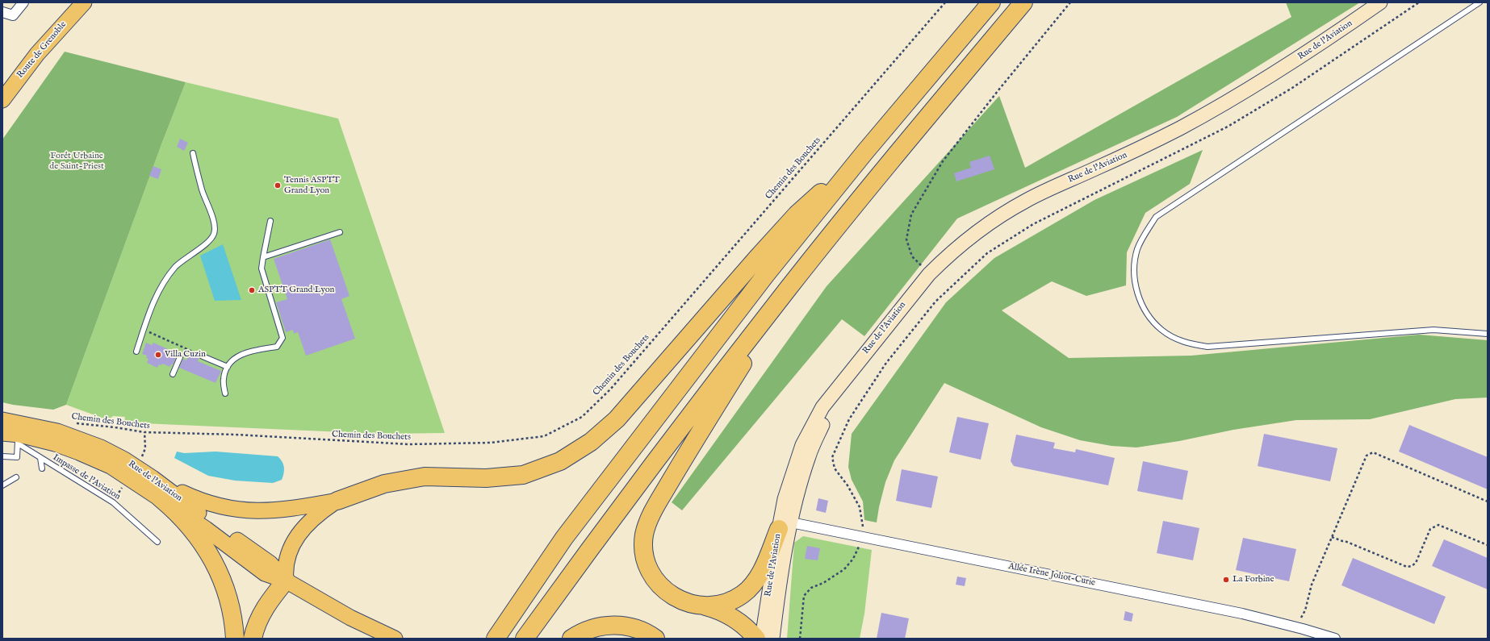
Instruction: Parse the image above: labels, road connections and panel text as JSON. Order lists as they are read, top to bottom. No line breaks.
{"streets":{"main road":["Rue de l'Aviation","Route de Grenoble"],"street":["Allée Irène Joliot-Curie"],"lane":["Impasse de l'Aviation"],"path":["Chemin des Bouchets"]},"crossings":[["Rue de l'Aviation","Impasse de l'Aviation"],["Rue de l'Aviation","Allée Irène Joliot-Curie"]],"parks":["Forêt Urbaine de Saint-Priest"],"places":["Tennis ASPTT Grand Lyon","ASPTT Grand Lyon","Villa Cuzin","La Forbine"]}
